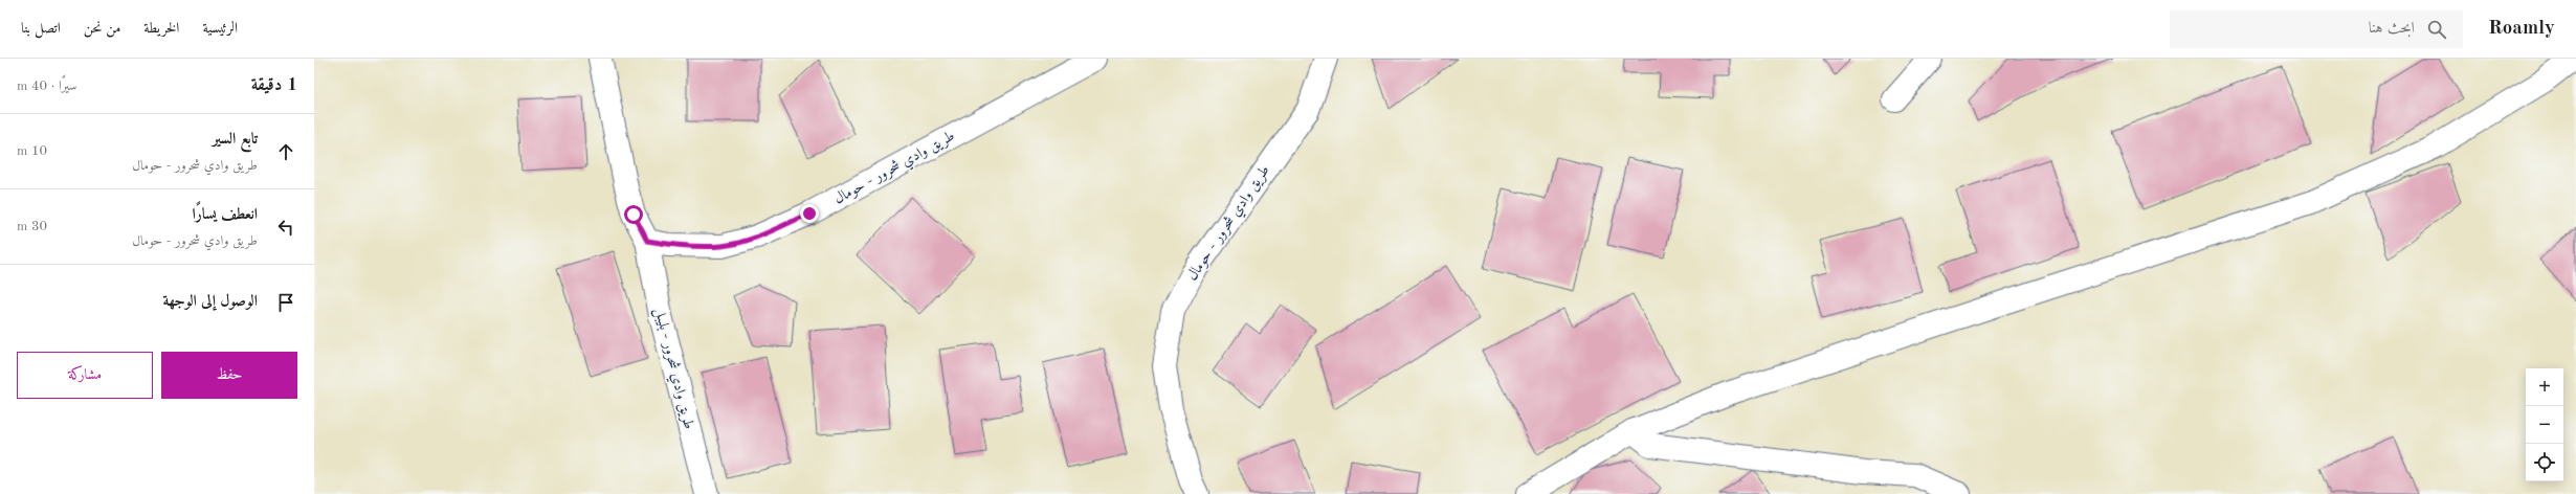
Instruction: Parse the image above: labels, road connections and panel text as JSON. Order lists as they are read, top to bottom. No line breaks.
{"streets":{"street":["طريق وادي شحرور - حومال","طريق وادي شحرور - بليبل"]},"crossings":[["طريق وادي شحرور - حومال","طريق وادي شحرور - بليبل"]],"page":{"header":"Roamly","search":"ابحث هنا","nav":["الرئيسية","الخريطة","من نحن","اتصل بنا"],"heading":["1 دقيقة","سيرًا · 40 m"],"list":[["تابع السير","طريق وادي شحرور - حومال","10 m"],["انعطف يسارًا","طريق وادي شحرور - حومال","30 m"],"الوصول إلى الوجهة"],"buttons":["حفظ","مشاركة"],"map_buttons":["+","−"]}}
